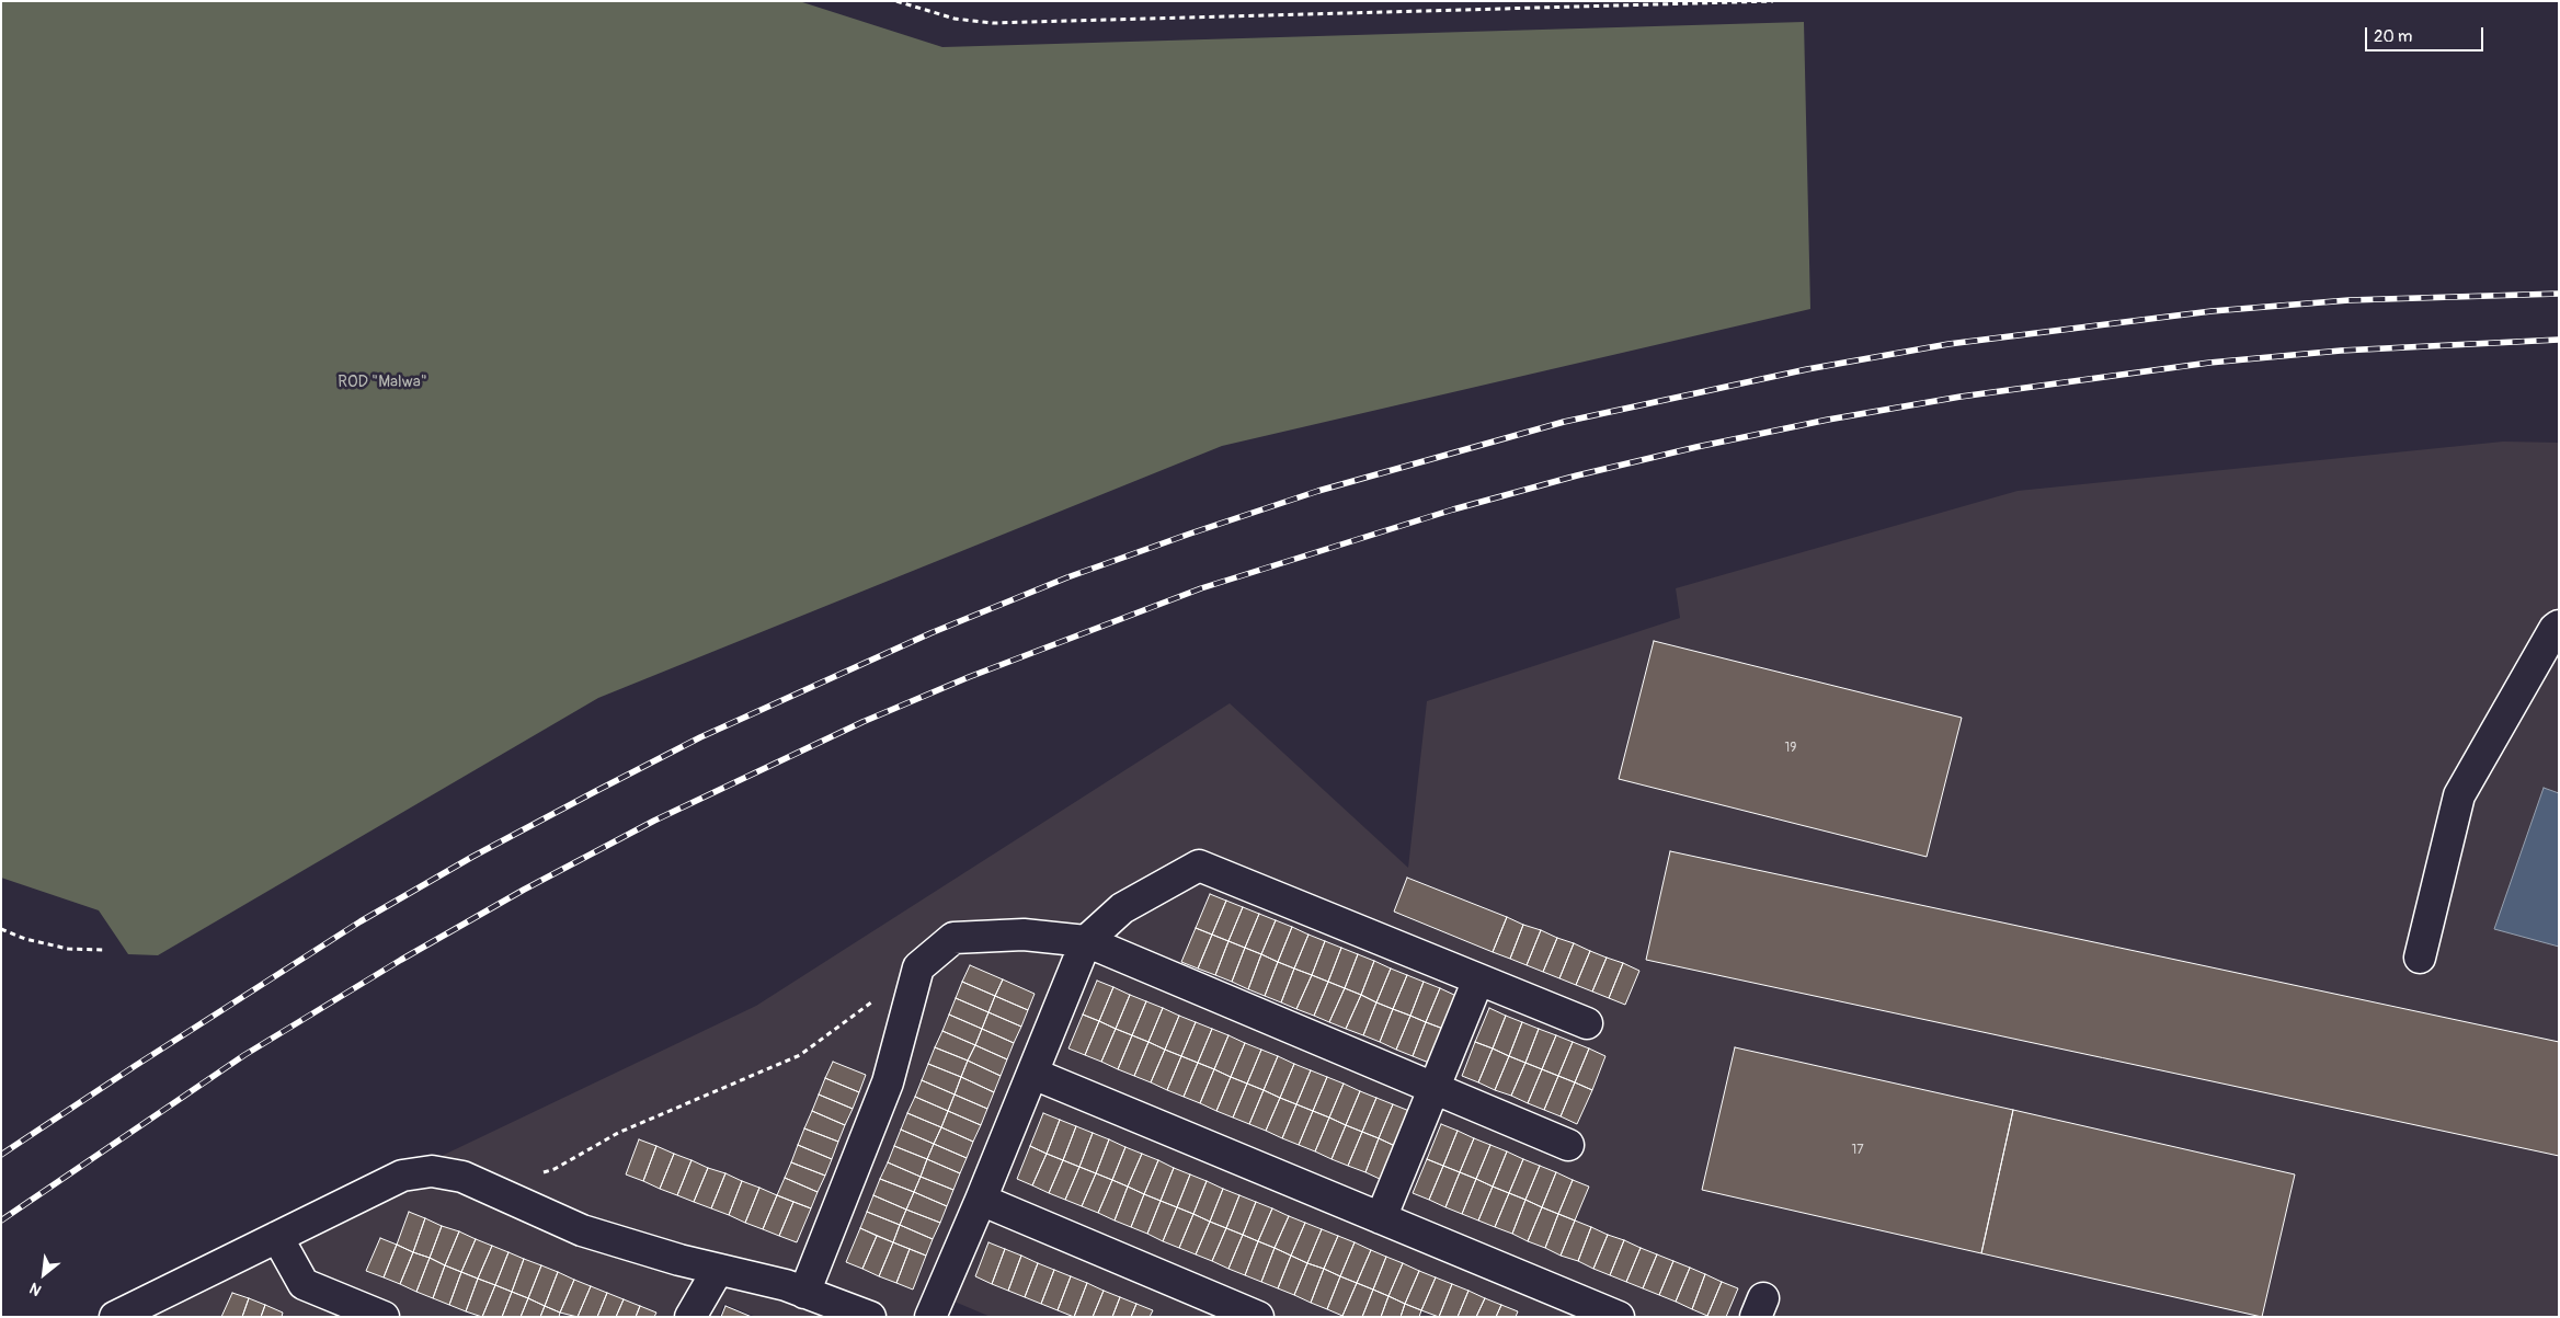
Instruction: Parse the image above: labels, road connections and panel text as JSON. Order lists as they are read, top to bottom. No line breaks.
{"parks":["ROD \"Malwa\""],"house_numbers":["19","17"],"scale_bar":"20 m","north":"bottom left"}
